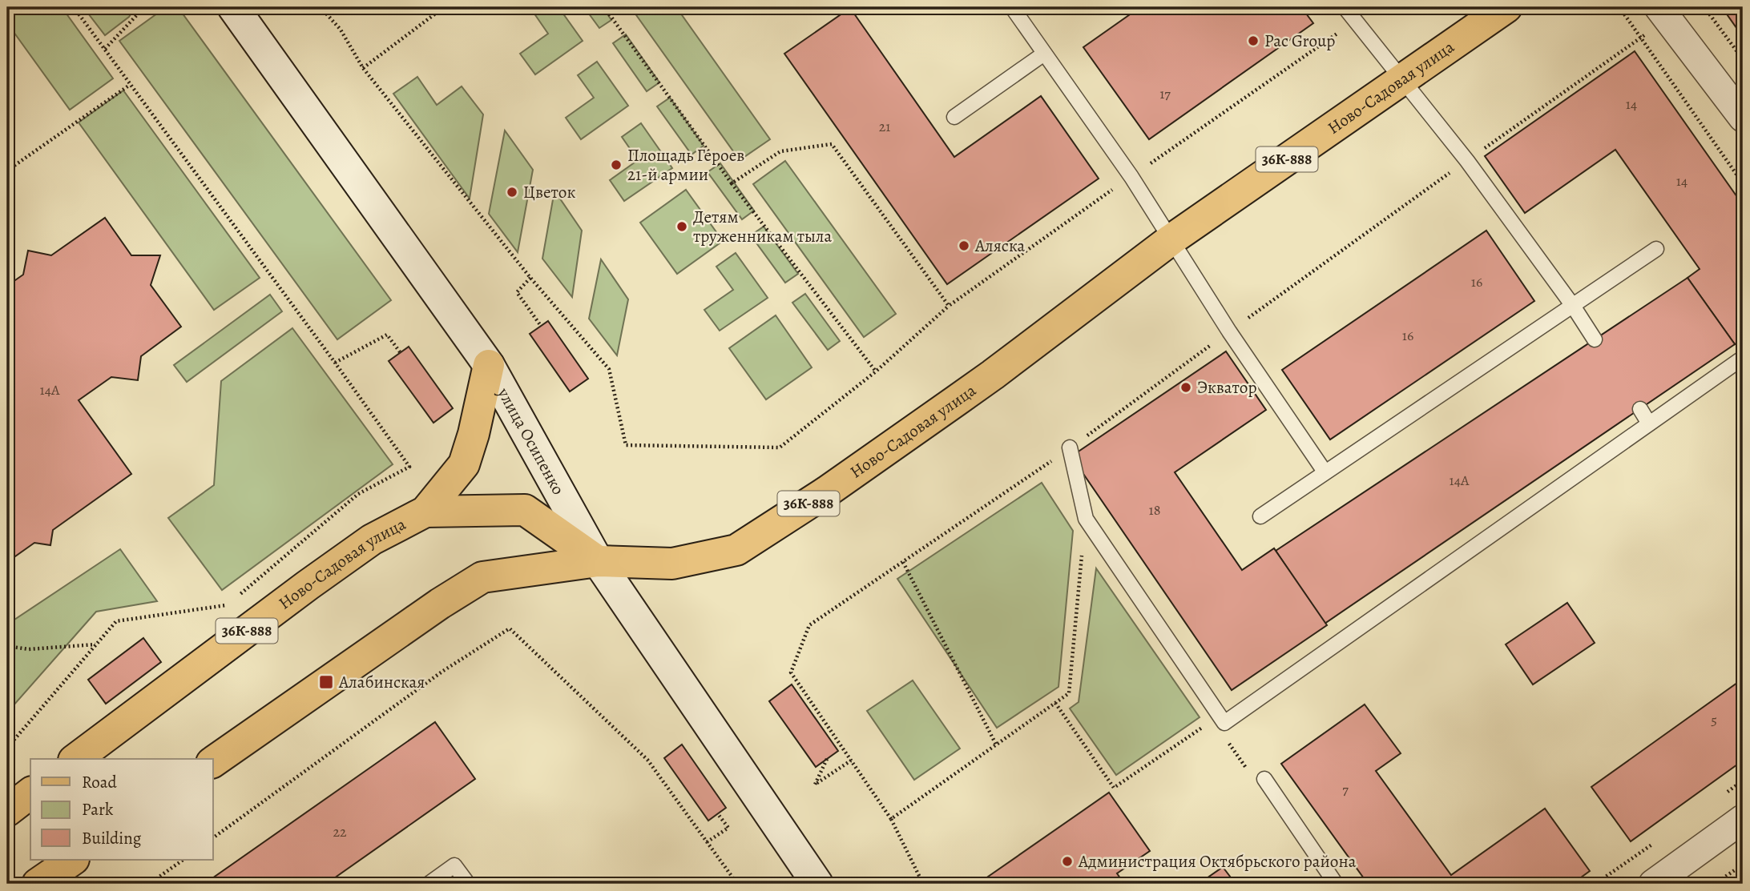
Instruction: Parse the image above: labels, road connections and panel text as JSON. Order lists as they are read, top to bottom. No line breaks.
{"streets":{"main road":["Ново-Садовая улица","36К-888","улица Осипенко"]},"crossings":[["Ново-Садовая улица","36К-888"],["Ново-Садовая улица","улица Осипенко"],["36К-888","улица Осипенко"]],"places":{"other":["Pac Group","Площадь Героев 21-й армии","Цветок","Детям труженникам тыла","Аляска","Экватор","Администрация Октябрьского района"],"transit":["Алабинская"]},"house_numbers":["17","14","21","14","16","16","14А","14А","18","5","7","22"],"legend":["Road","Park","Building"]}
